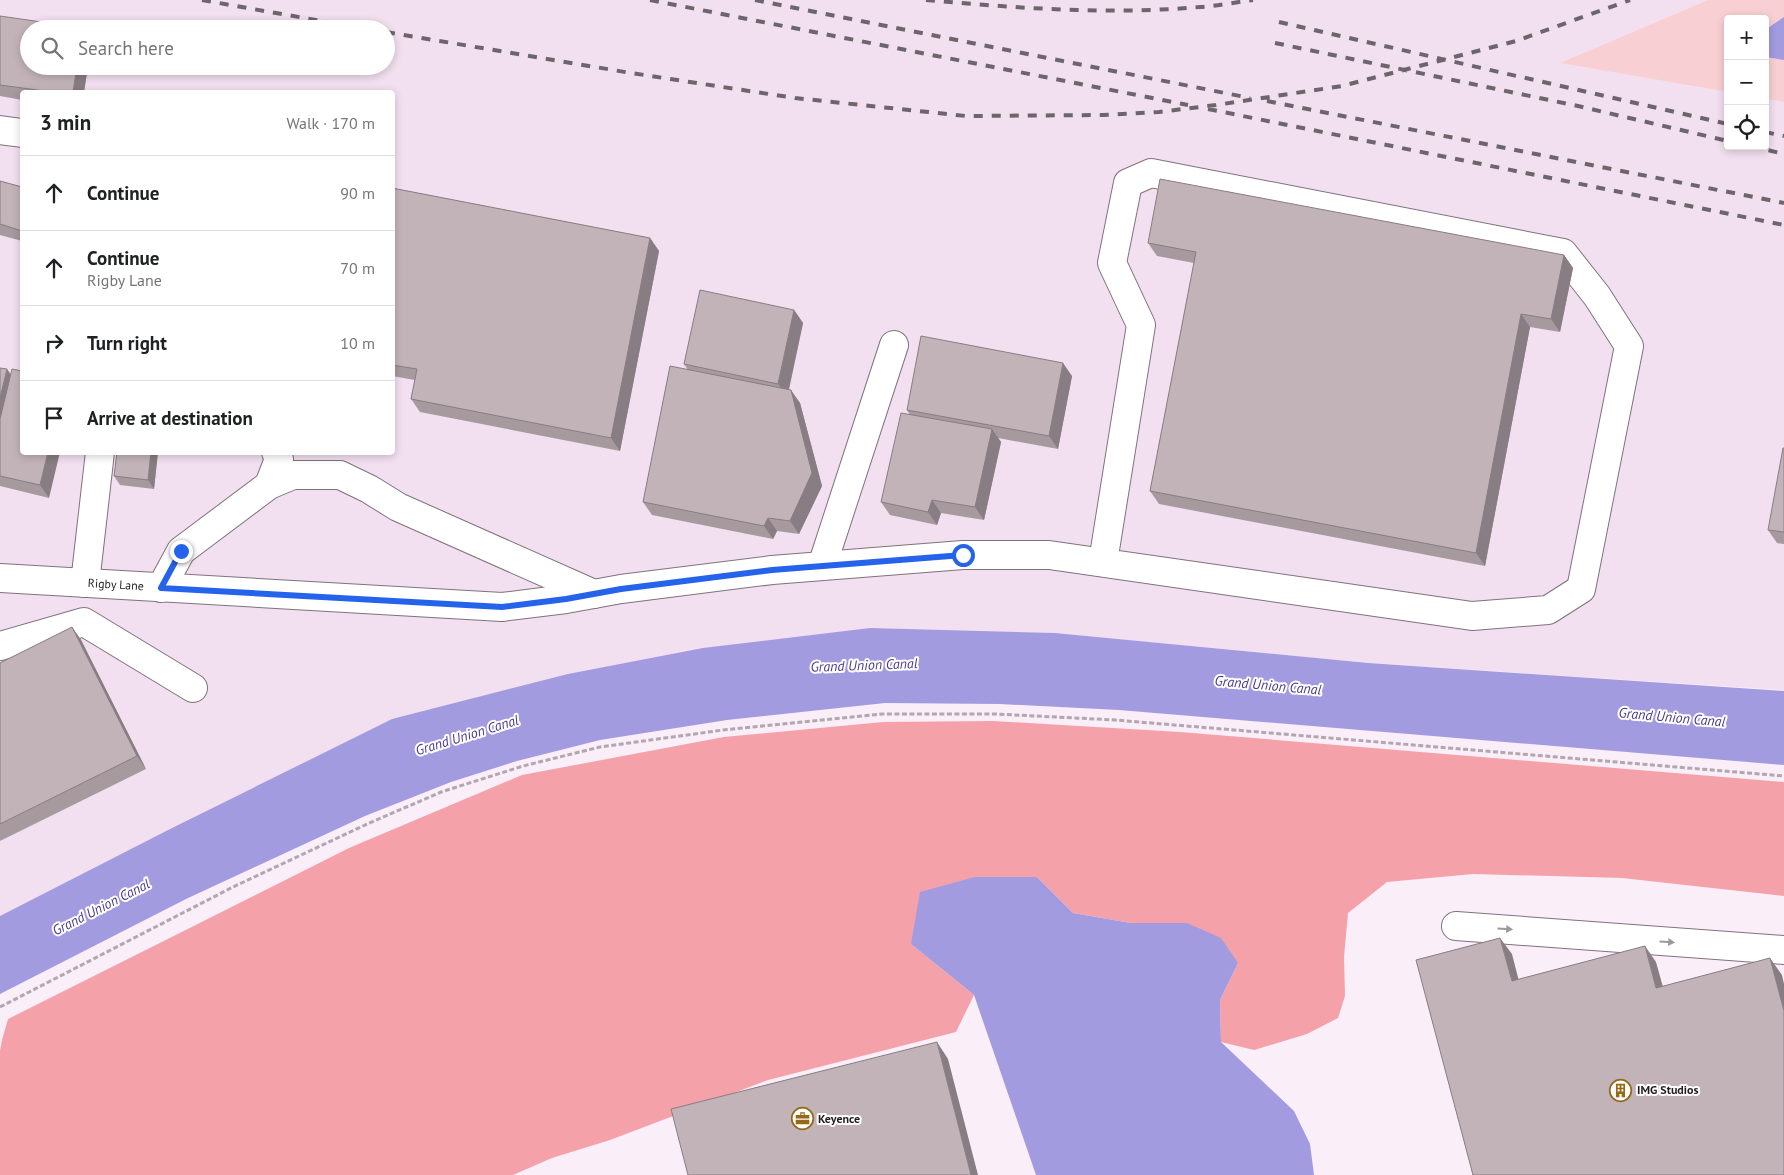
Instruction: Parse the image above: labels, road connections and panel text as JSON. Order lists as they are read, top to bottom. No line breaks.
{"streets":{"street":["Rigby Lane"]},"water":["Grand Union Canal"],"places":{"building":["IMG Studios"],"office":["Keyence"]},"page":{"map_buttons":["+","−"],"search":"Search here","heading":["3 min","Walk · 170 m"],"list":[["Continue","90 m"],["Continue","Rigby Lane","70 m"],["Turn right","10 m"],"Arrive at destination"]}}
